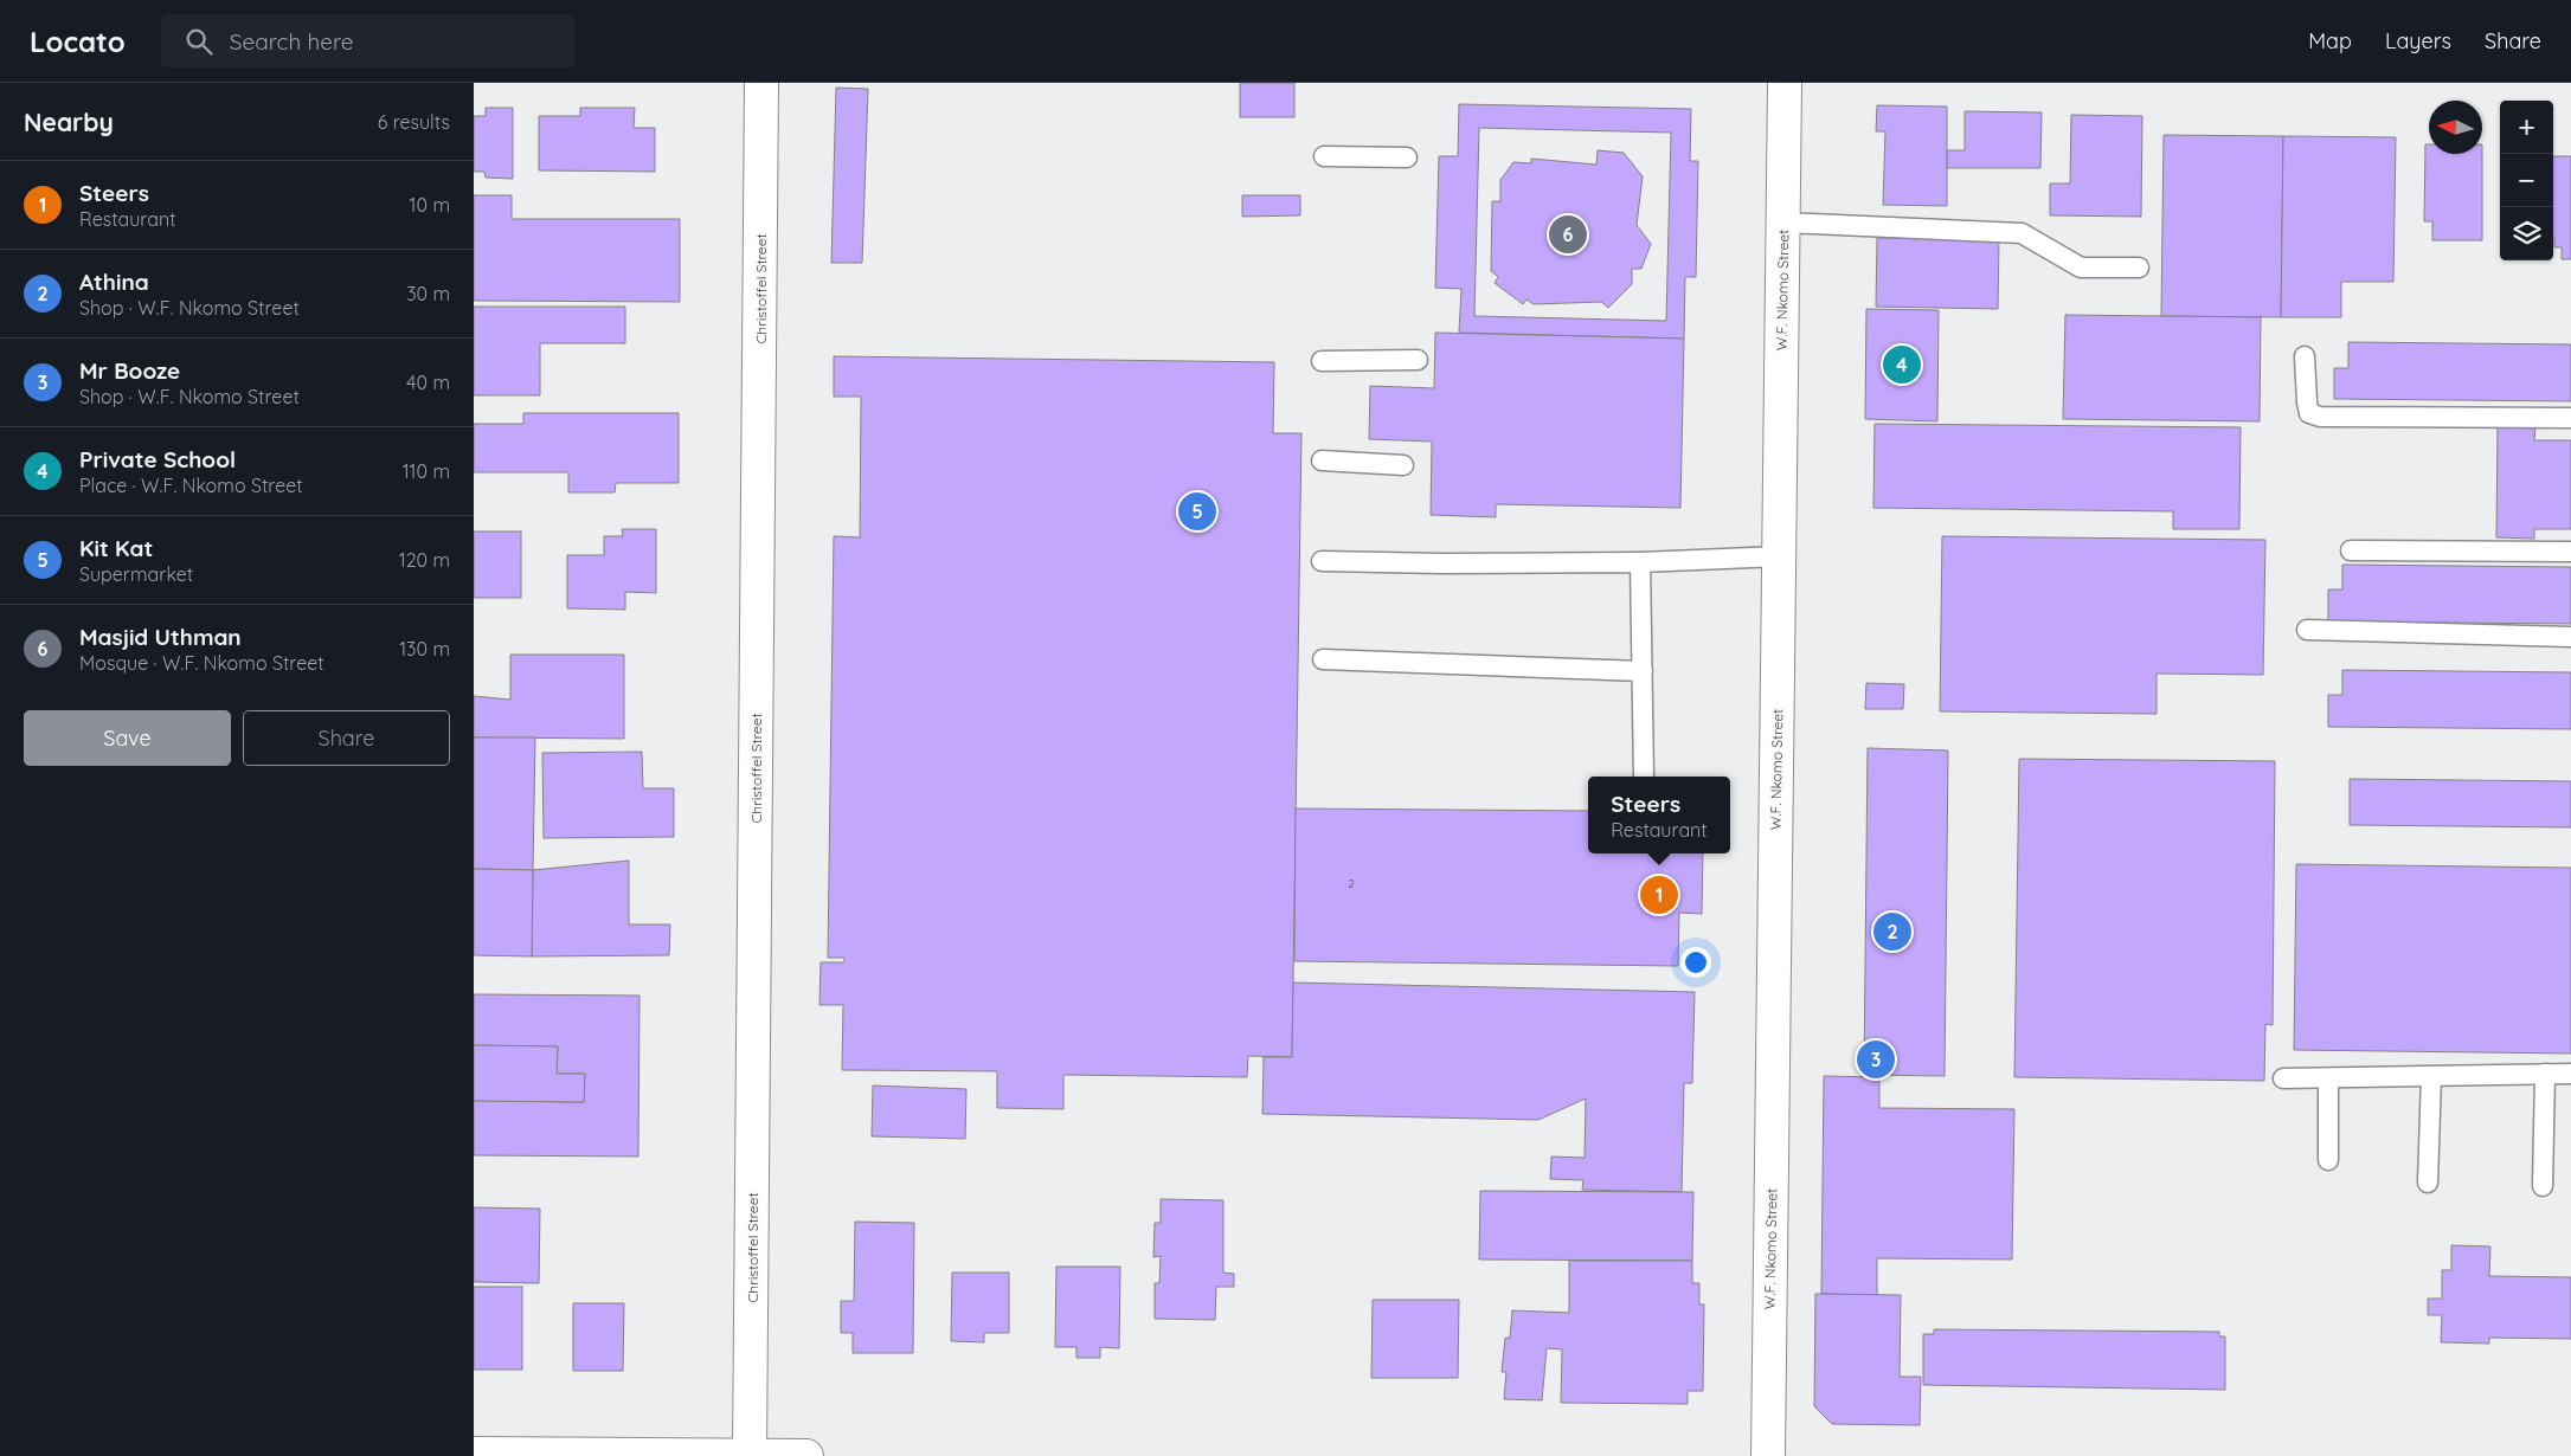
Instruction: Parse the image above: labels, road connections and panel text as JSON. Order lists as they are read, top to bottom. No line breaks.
{"streets":{"street":["Christoffel Street","W.F. Nkomo Street"]},"house_numbers":["2"],"north":"left","page":{"header":"Locato","search":"Search here","nav":["Map","Layers","Share"],"heading":["Nearby","6 results"],"map_buttons":["+","−"],"list":[{"mark":"1","name":"Steers","note":"Restaurant","value":"10 m"},{"mark":"2","name":"Athina","note":"Shop · W.F. Nkomo Street","value":"30 m"},{"mark":"3","name":"Mr Booze","note":"Shop · W.F. Nkomo Street","value":"40 m"},{"mark":"4","name":"Private School","note":"Place · W.F. Nkomo Street","value":"110 m"},{"mark":"5","name":"Kit Kat","note":"Supermarket","value":"120 m"},{"mark":"6","name":"Masjid Uthman","note":"Mosque · W.F. Nkomo Street","value":"130 m"}],"pins":["6","4","5","1","2","3"],"buttons":["Save","Share"],"popup":["Steers","Restaurant"]}}
